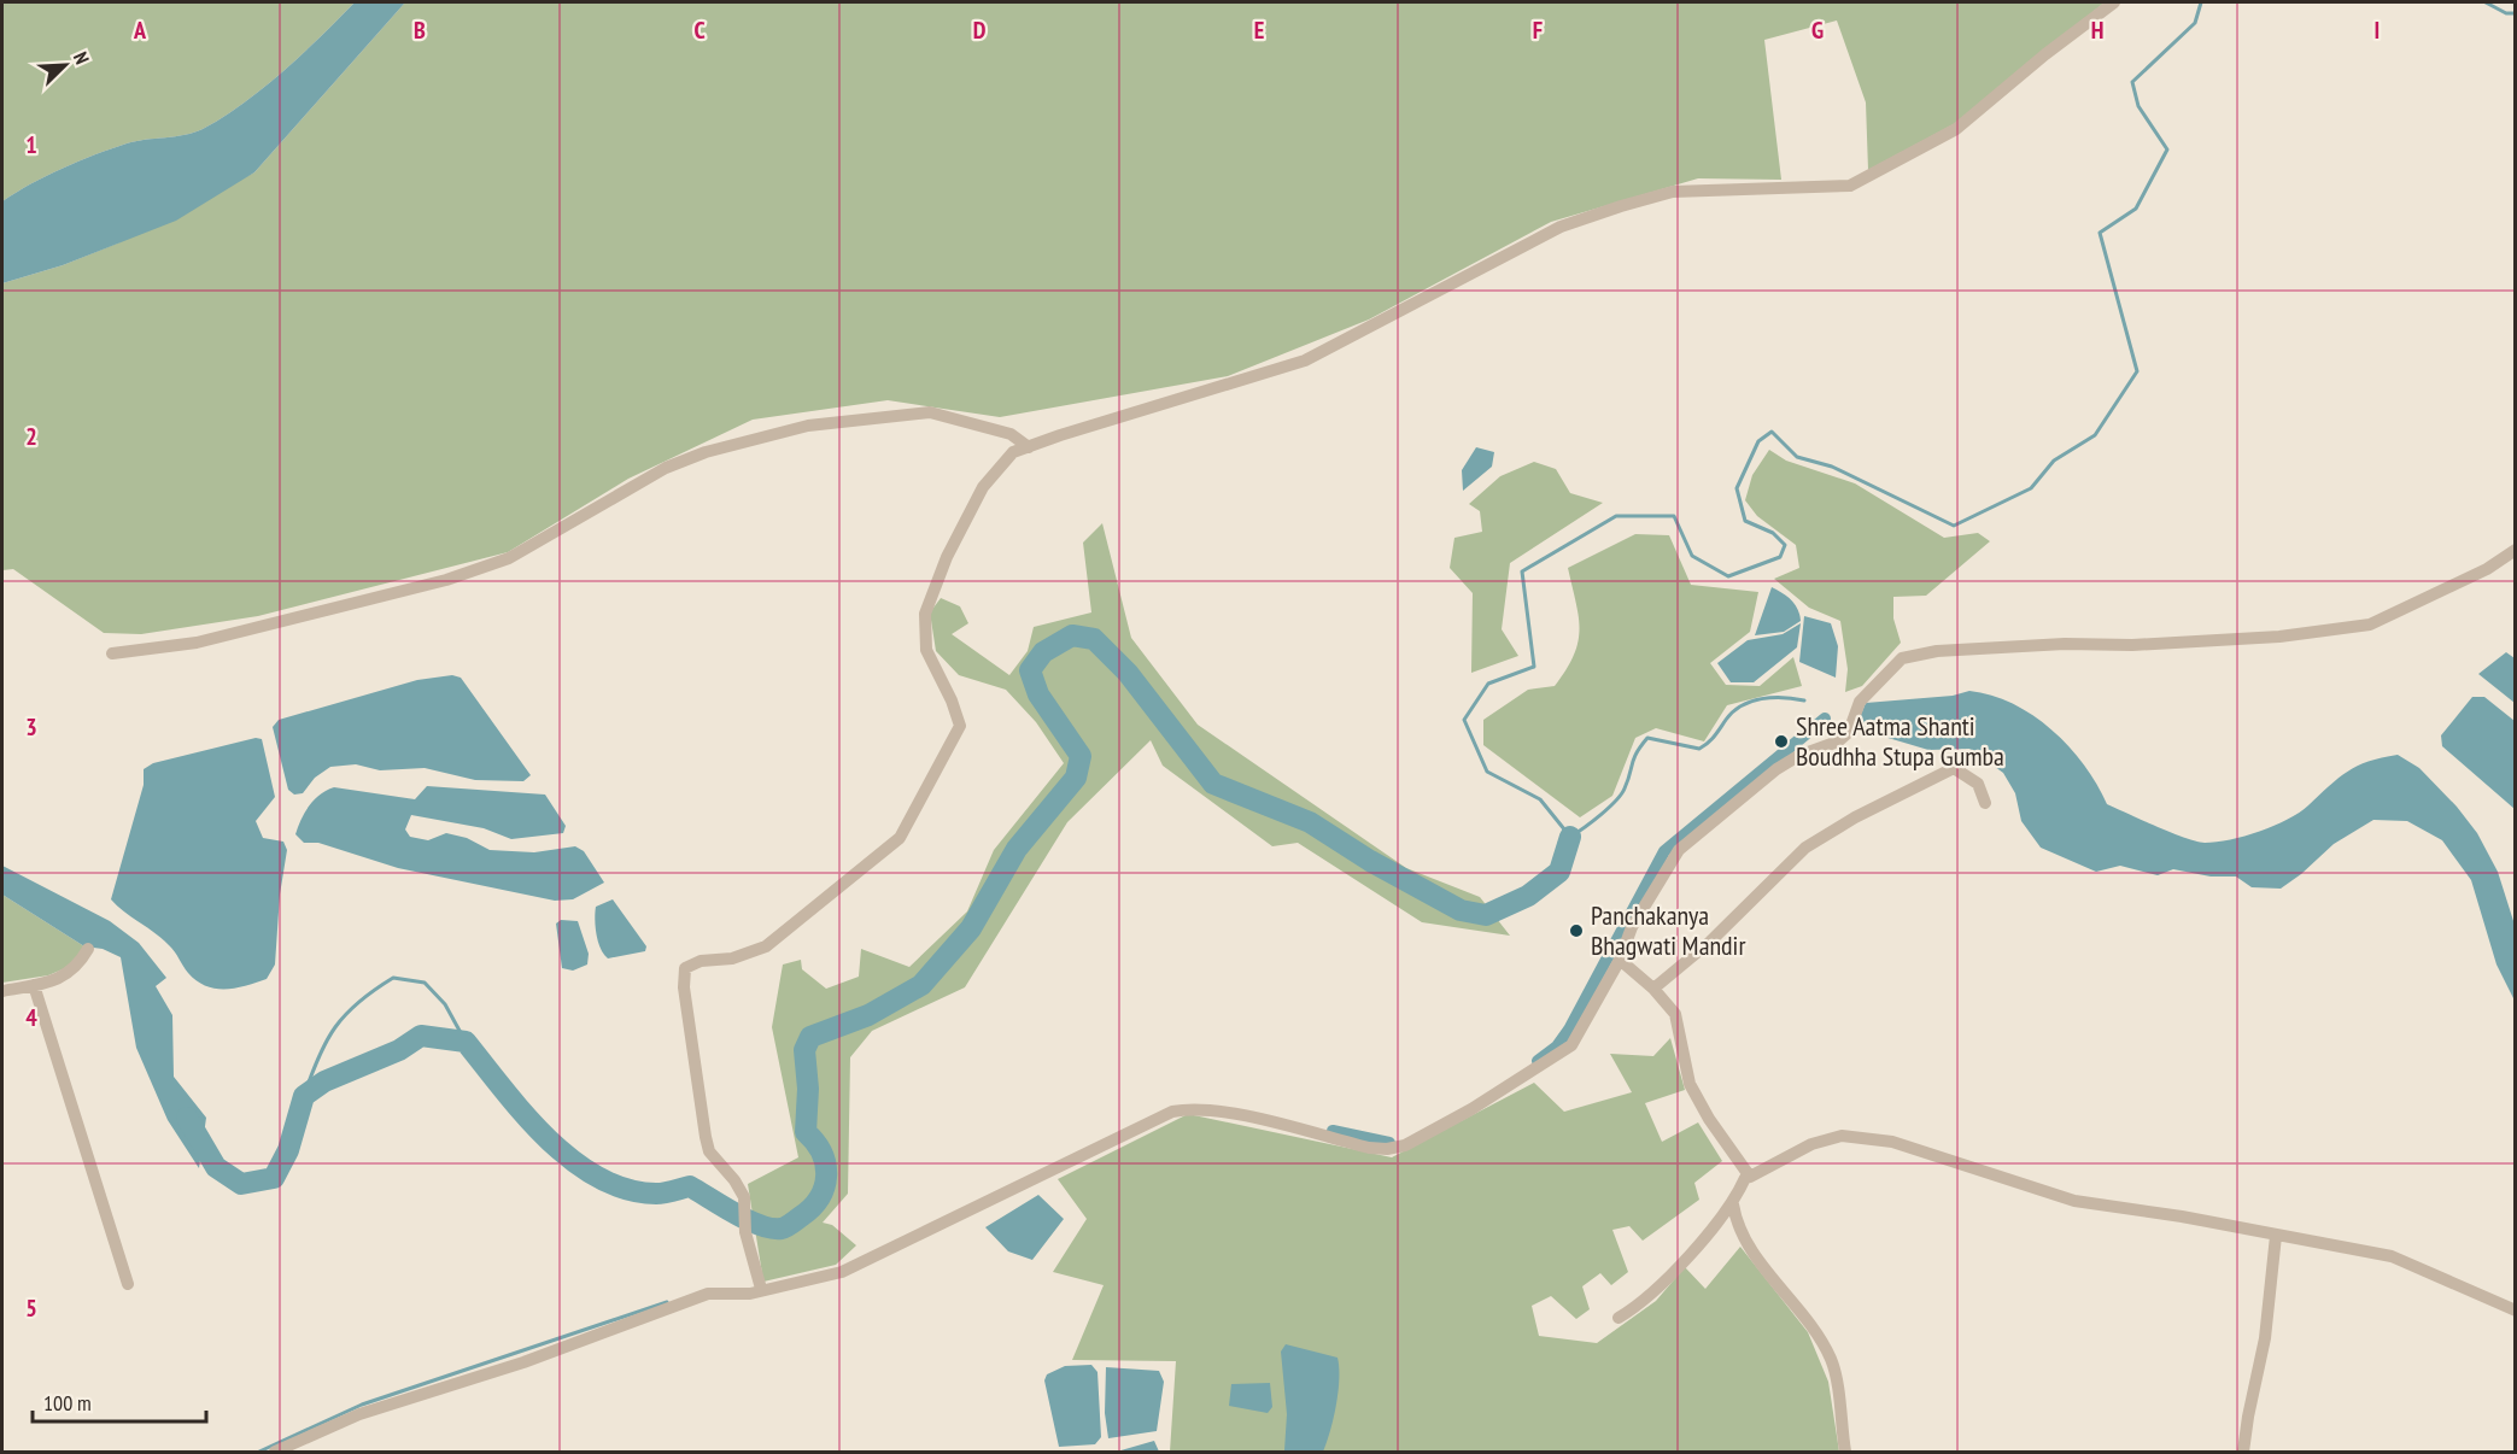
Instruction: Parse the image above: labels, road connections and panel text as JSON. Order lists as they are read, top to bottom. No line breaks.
{"places":["Shree Aatma Shanti Boudhha Stupa Gumba","Panchakanya Bhagwati Mandir"],"scale_bar":"100 m","north":"top right","grid":{"columns":["A","B","C","D","E","F","G","H","I"],"rows":["1","2","3","4","5"]}}
